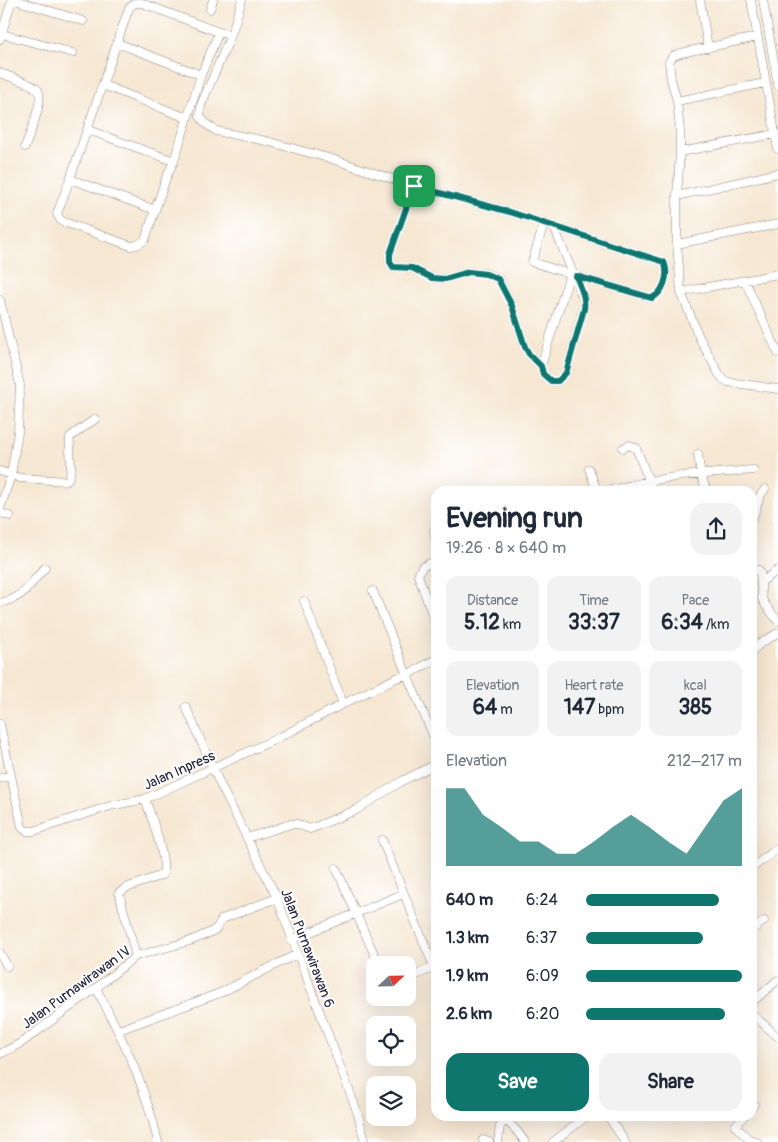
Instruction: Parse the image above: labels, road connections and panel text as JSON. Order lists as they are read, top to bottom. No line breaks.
{"streets":{"street":["Jalan Inpress","Jalan Purnawirawan 6","Jalan Purnawirawan IV"]},"crossings":[["Jalan Inpress","Jalan Purnawirawan 6"],["Jalan Purnawirawan 6","Jalan Purnawirawan IV"]],"north":"right","page":{"heading":["Evening run","19:26 · 8 × 640 m"],"stats":[["Distance","5.12 km"],["Time","33:37"],["Pace","6:34 /km"],["Elevation","64 m"],["Heart rate","147 bpm"],["kcal","385"]],"chart":["Elevation","212–217 m"],"list":[{"name":"640 m","note":"6:24"},{"name":"1.3 km","note":"6:37"},{"name":"1.9 km","note":"6:09"},{"name":"2.6 km","note":"6:20"}],"buttons":["Save","Share"]}}
